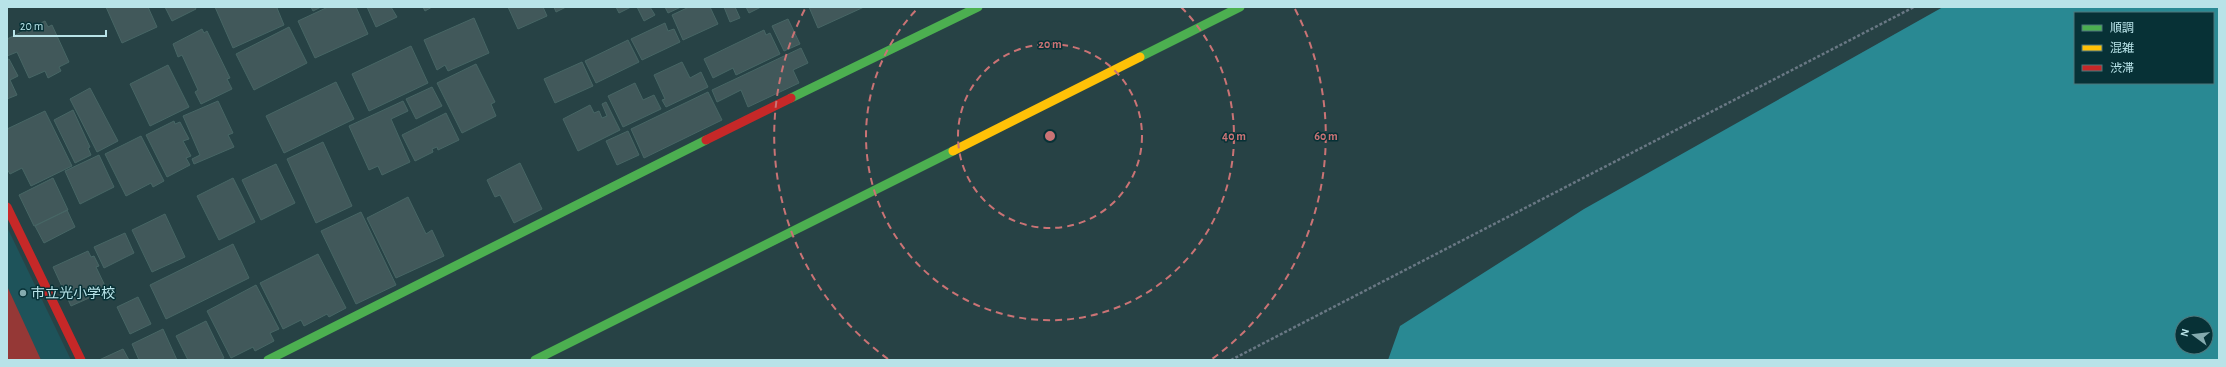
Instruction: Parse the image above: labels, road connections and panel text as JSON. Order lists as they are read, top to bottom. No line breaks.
{"places":["市立光小学校"],"legend":["順調","混雑","渋滞"],"scale_bar":"20 m","north":"left","rings":["20 m","40 m","60 m"]}
